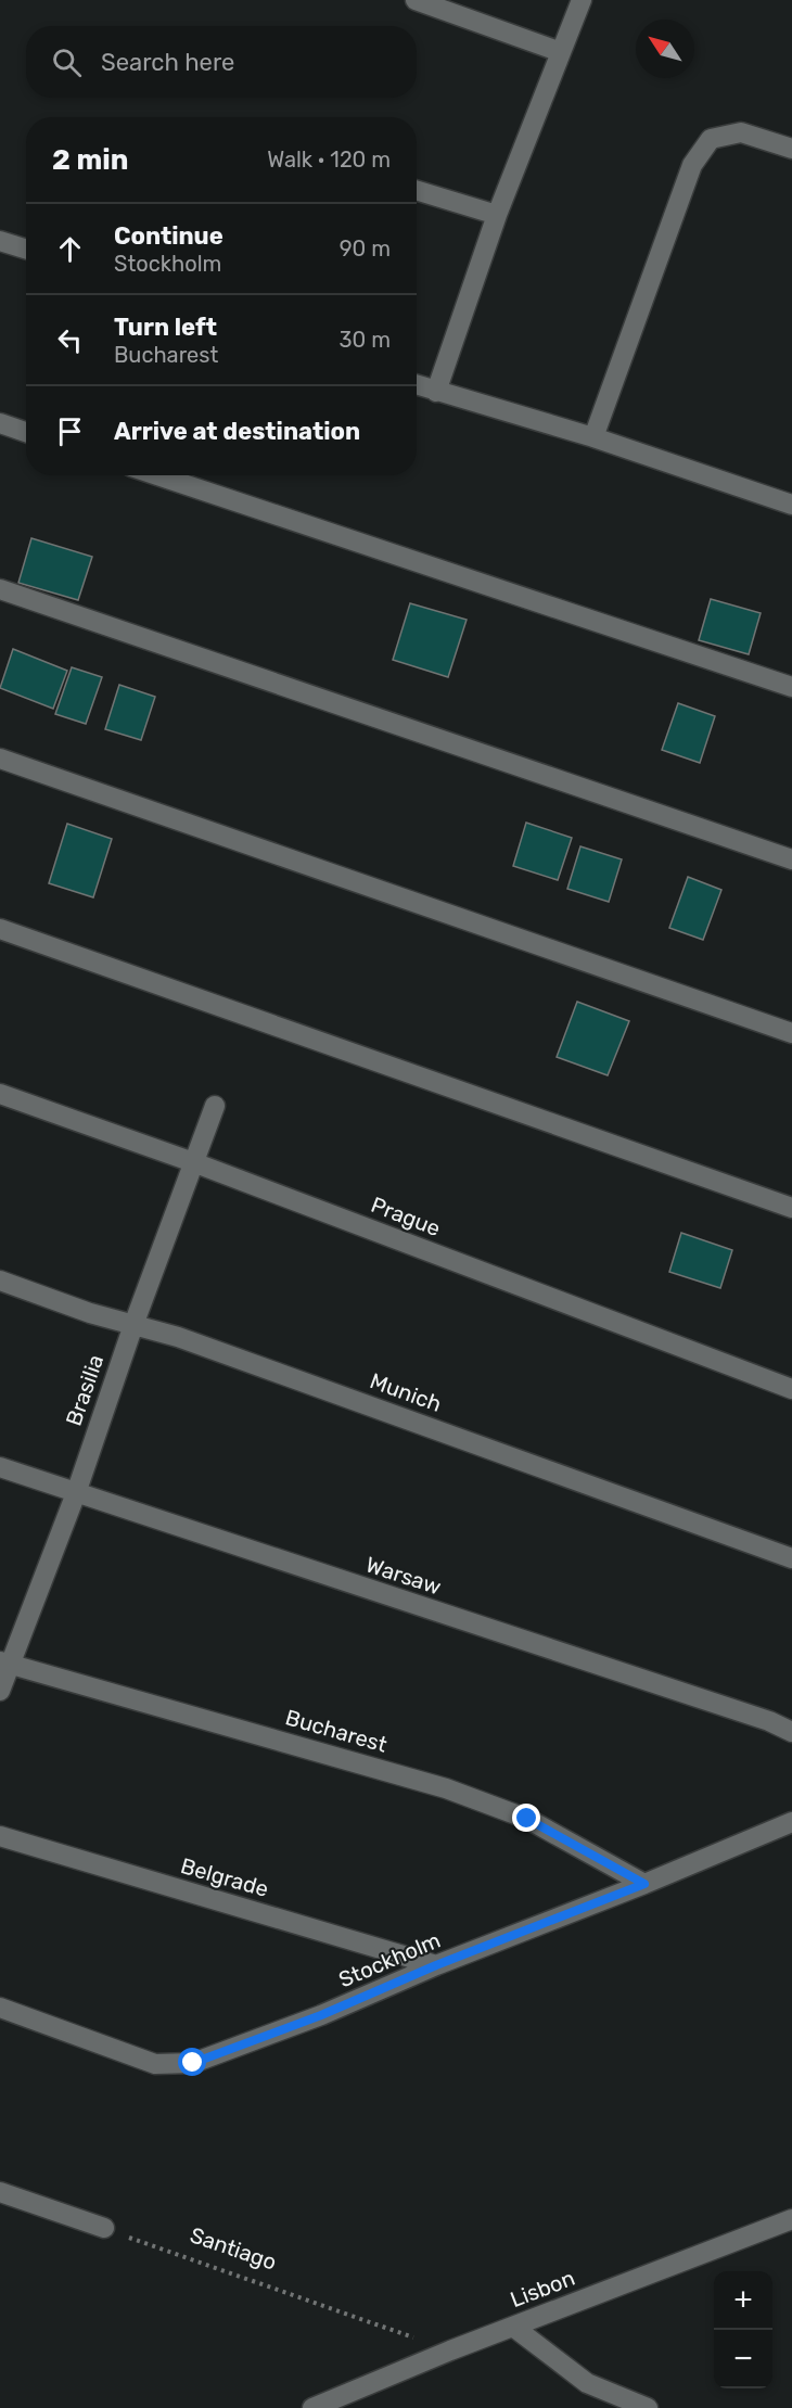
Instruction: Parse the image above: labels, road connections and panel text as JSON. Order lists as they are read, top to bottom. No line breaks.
{"streets":{"street":["Prague","Brasilia","Munich","Warsaw","Bucharest","Belgrade","Stockholm","Lisbon"],"path":["Santiago"]},"crossings":[["Prague","Brasilia"],["Brasilia","Munich"],["Brasilia","Warsaw"],["Brasilia","Bucharest"],["Bucharest","Stockholm"],["Belgrade","Stockholm"],["Santiago","Lisbon"]],"north":"top left","page":{"search":"Search here","heading":["2 min","Walk · 120 m"],"list":[["Continue","Stockholm","90 m"],["Turn left","Bucharest","30 m"],"Arrive at destination"],"map_buttons":["+","−"]}}
